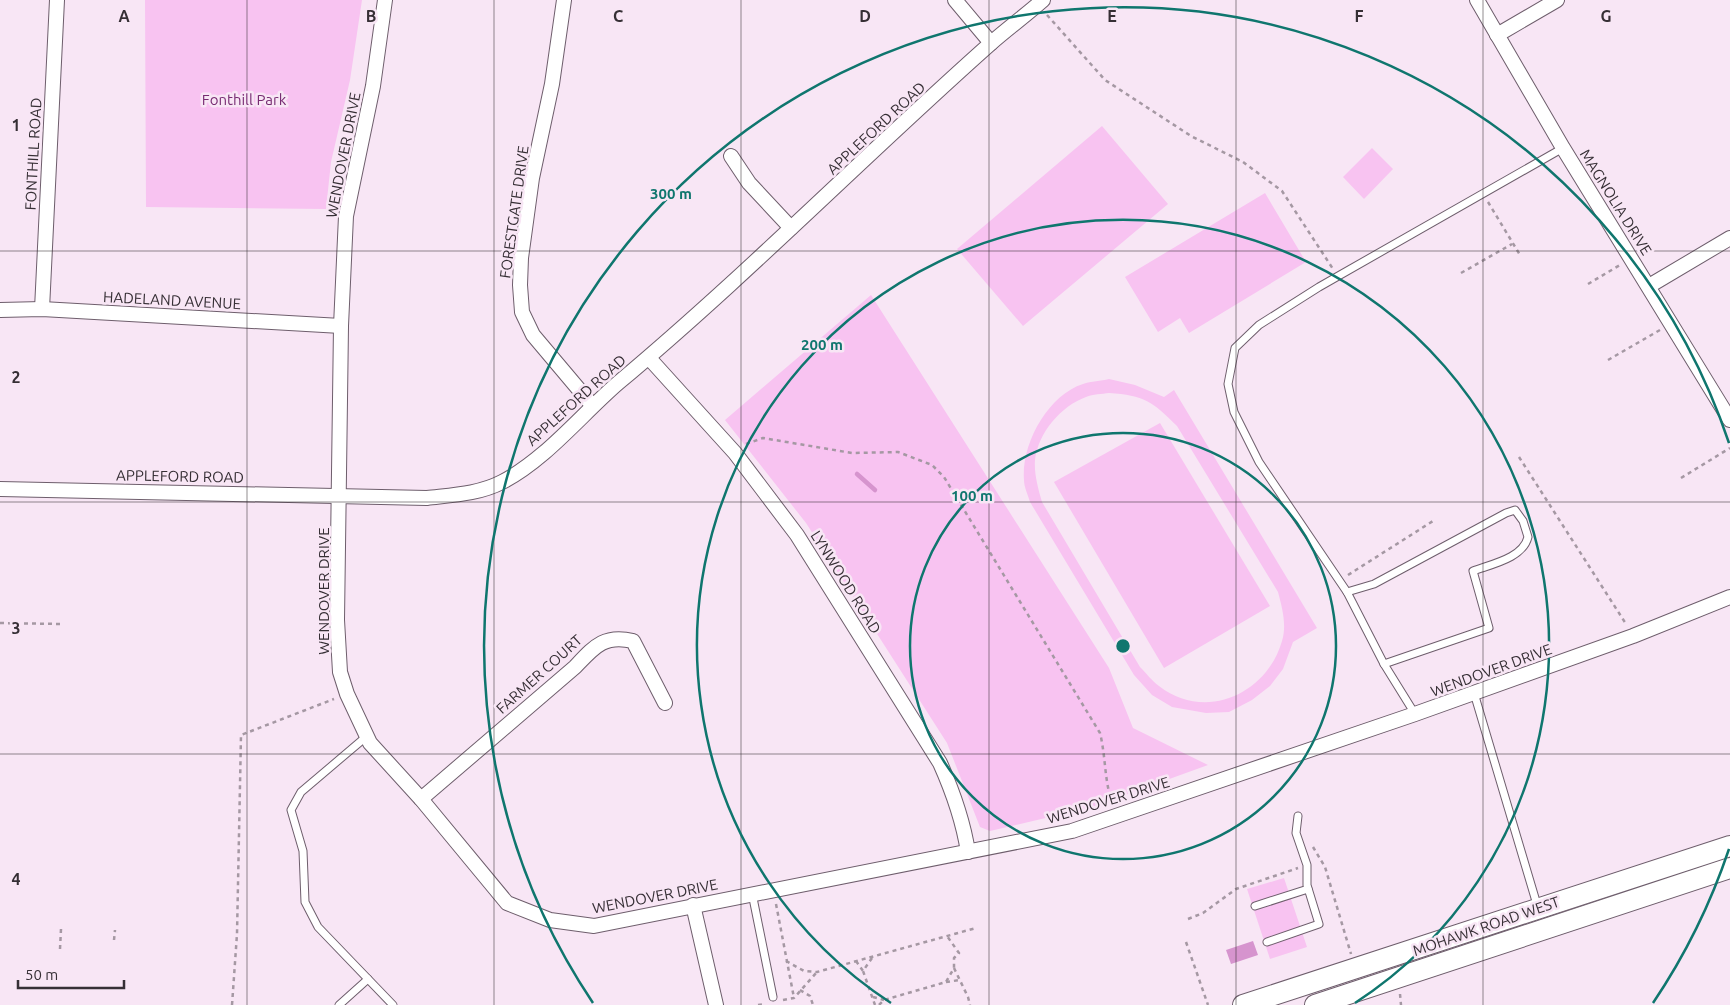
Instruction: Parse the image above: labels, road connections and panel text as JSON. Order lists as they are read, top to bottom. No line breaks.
{"streets":{"main road":["MOHAWK ROAD WEST"],"street":["APPLEFORD ROAD","FONTHILL ROAD","WENDOVER DRIVE","MAGNOLIA DRIVE","FORESTGATE DRIVE","HADELAND AVENUE","LYNWOOD ROAD","FARMER COURT"]},"crossings":[["APPLEFORD ROAD","WENDOVER DRIVE"],["APPLEFORD ROAD","FORESTGATE DRIVE"],["APPLEFORD ROAD","LYNWOOD ROAD"],["FONTHILL ROAD","HADELAND AVENUE"],["WENDOVER DRIVE","HADELAND AVENUE"],["WENDOVER DRIVE","LYNWOOD ROAD"],["WENDOVER DRIVE","FARMER COURT"]],"parks":["Fonthill Park"],"scale_bar":"50 m","grid":{"columns":["A","B","C","D","E","F","G"],"rows":["1","2","3","4"]},"rings":["300 m","200 m","100 m"]}
